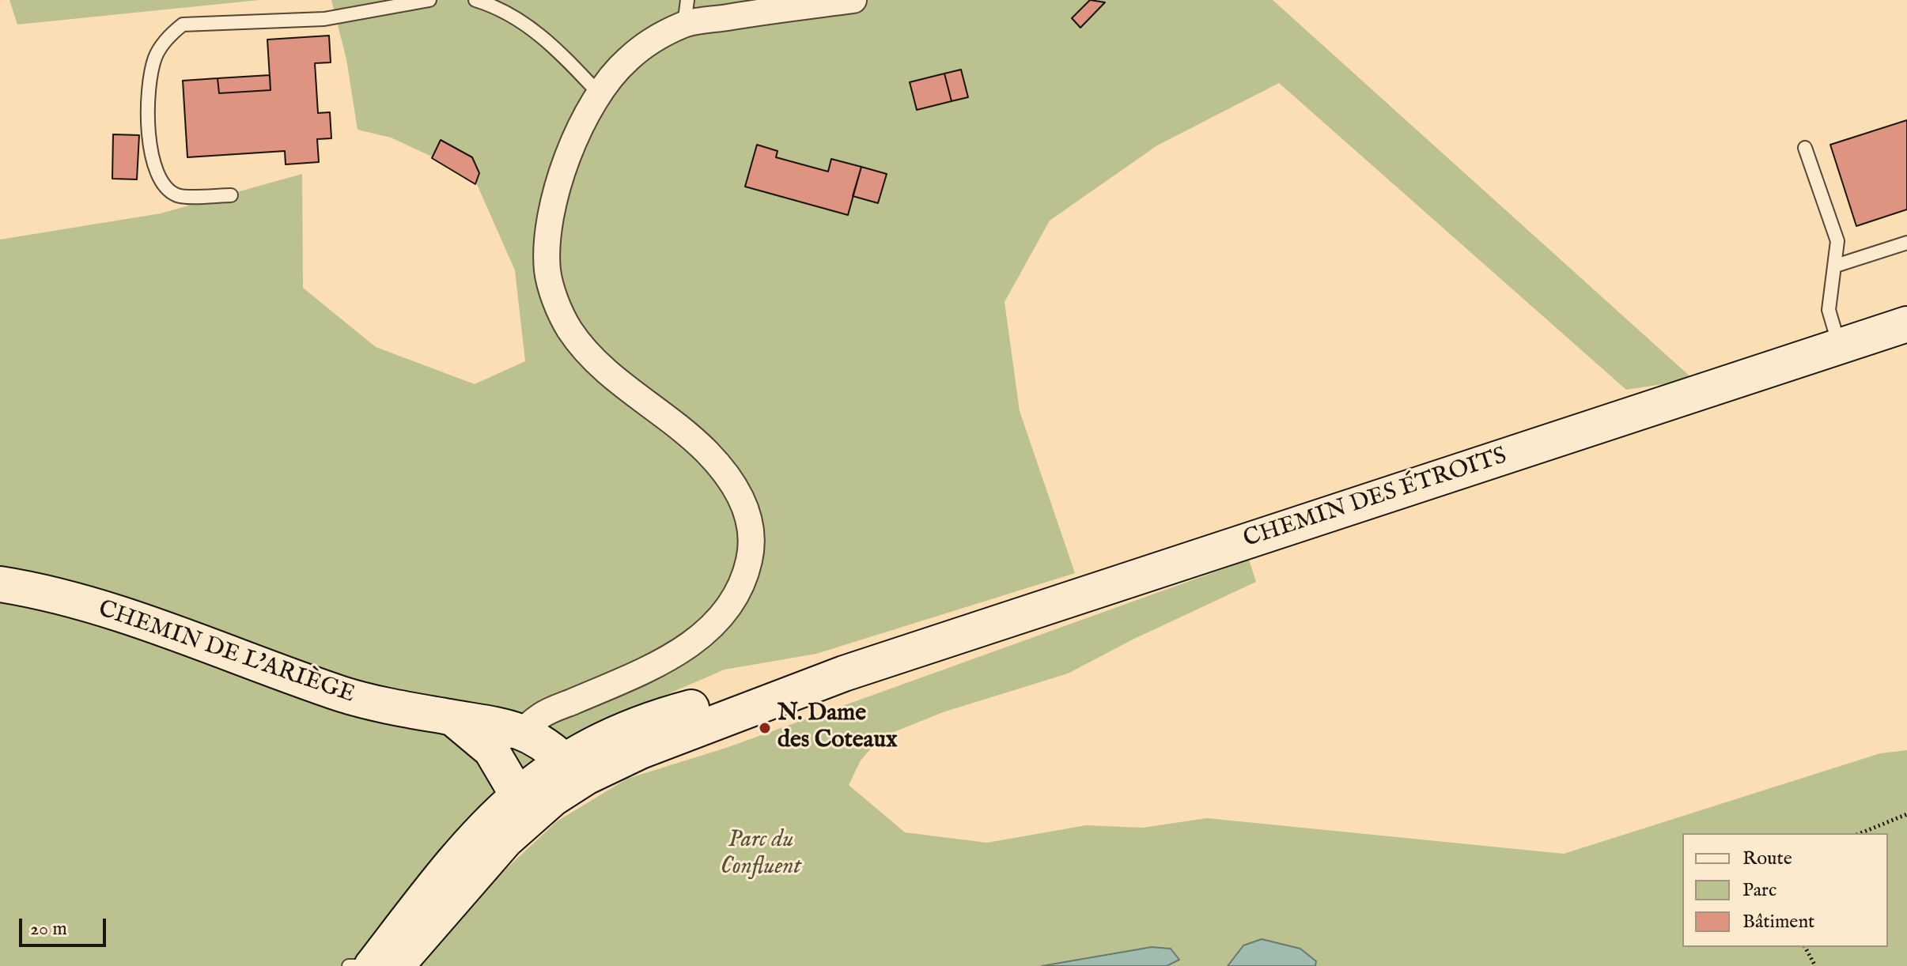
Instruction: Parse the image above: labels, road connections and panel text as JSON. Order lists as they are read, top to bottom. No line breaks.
{"streets":{"main road":["CHEMIN DES ÉTROITS","CHEMIN DE L'ARIÈGE"]},"crossings":[["CHEMIN DES ÉTROITS","CHEMIN DE L'ARIÈGE"]],"parks":["Parc du Confluent"],"places":["N. Dame des Coteaux"],"legend":["Route","Parc","Bâtiment"],"scale_bar":"20 m"}
